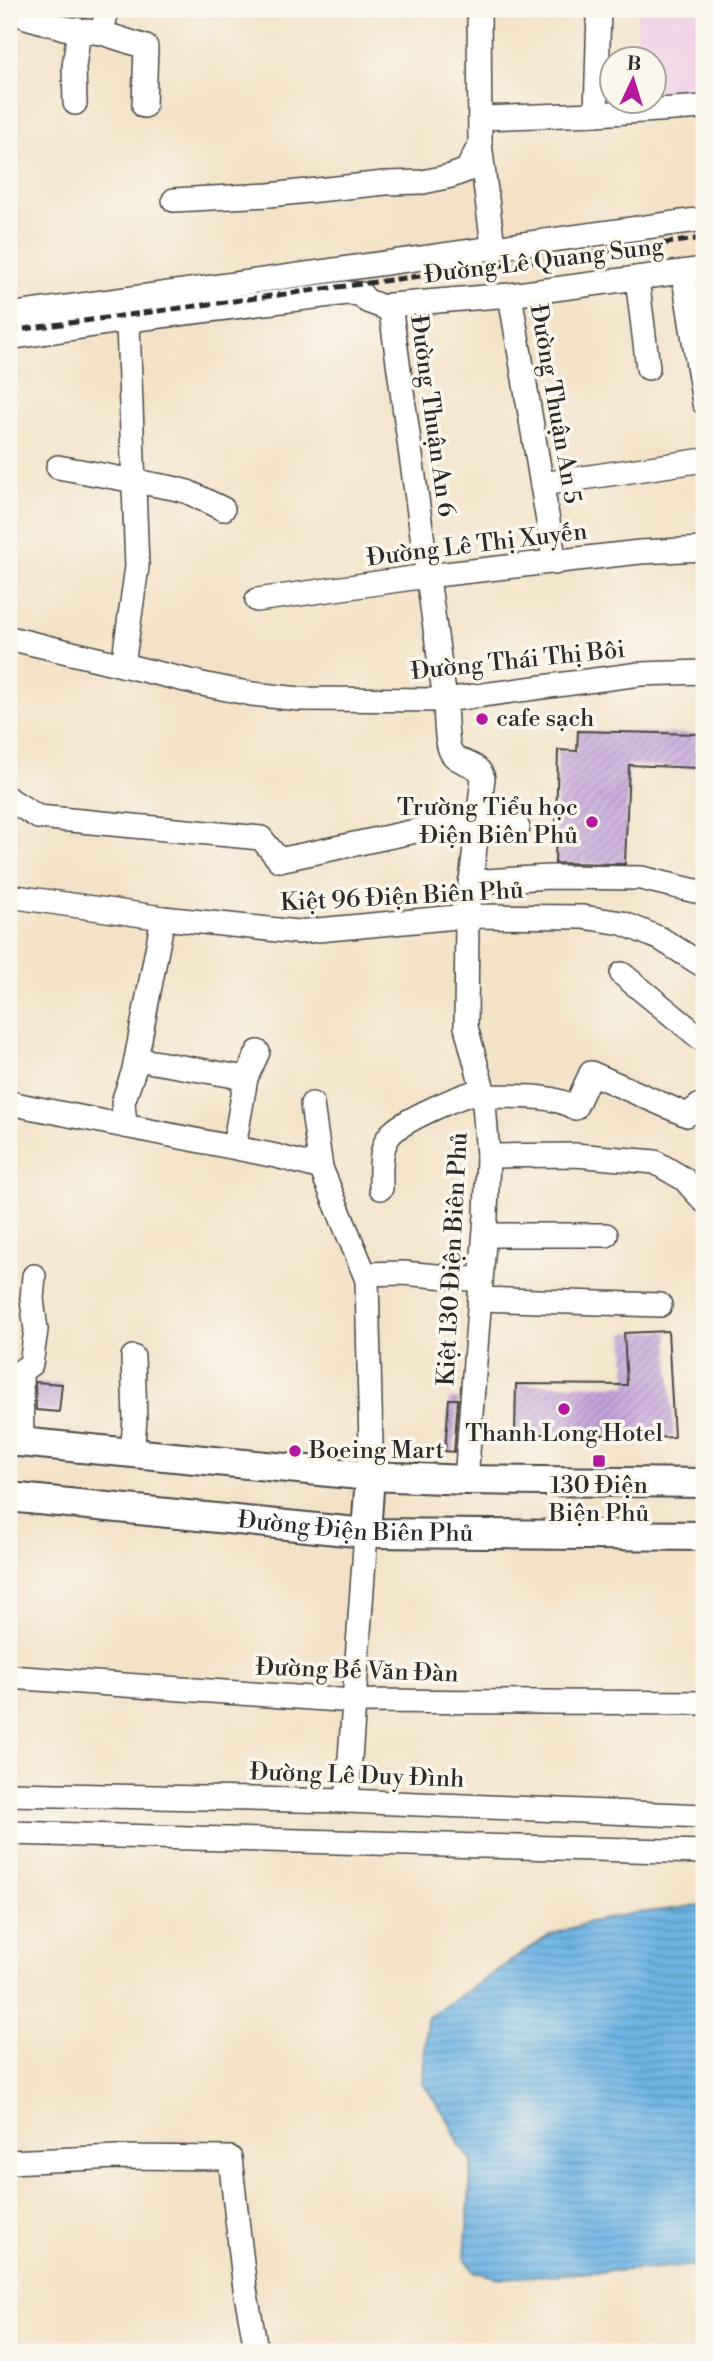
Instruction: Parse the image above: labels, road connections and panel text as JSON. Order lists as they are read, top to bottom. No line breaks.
{"streets":{"main road":["Đường Điện Biên Phủ"],"street":["Đường Lê Quang Sung","Đường Thuận An 5","Đường Thuận An 6","Đường Lê Thị Xuyến","Đường Thái Thị Bôi","Kiệt 96 Điện Biên Phủ","Kiệt 130 Điện Biên Phủ","Đường Bế Văn Đàn","Đường Lê Duy Đình"]},"crossings":[["Đường Lê Quang Sung","Đường Thuận An 5"],["Đường Lê Quang Sung","Đường Thuận An 6"],["Đường Thuận An 5","Đường Lê Thị Xuyến"],["Đường Thuận An 6","Đường Lê Thị Xuyến"],["Đường Thuận An 6","Đường Thái Thị Bôi"],["Đường Thuận An 6","Kiệt 130 Điện Biên Phủ"],["Kiệt 96 Điện Biên Phủ","Kiệt 130 Điện Biên Phủ"]],"places":{"other":["cafe sạch","Trường Tiểu học Điện Biên Phủ","Thanh Long Hotel","Boeing Mart"],"transit":["130 Điện Biện Phủ"]},"north":"top"}
